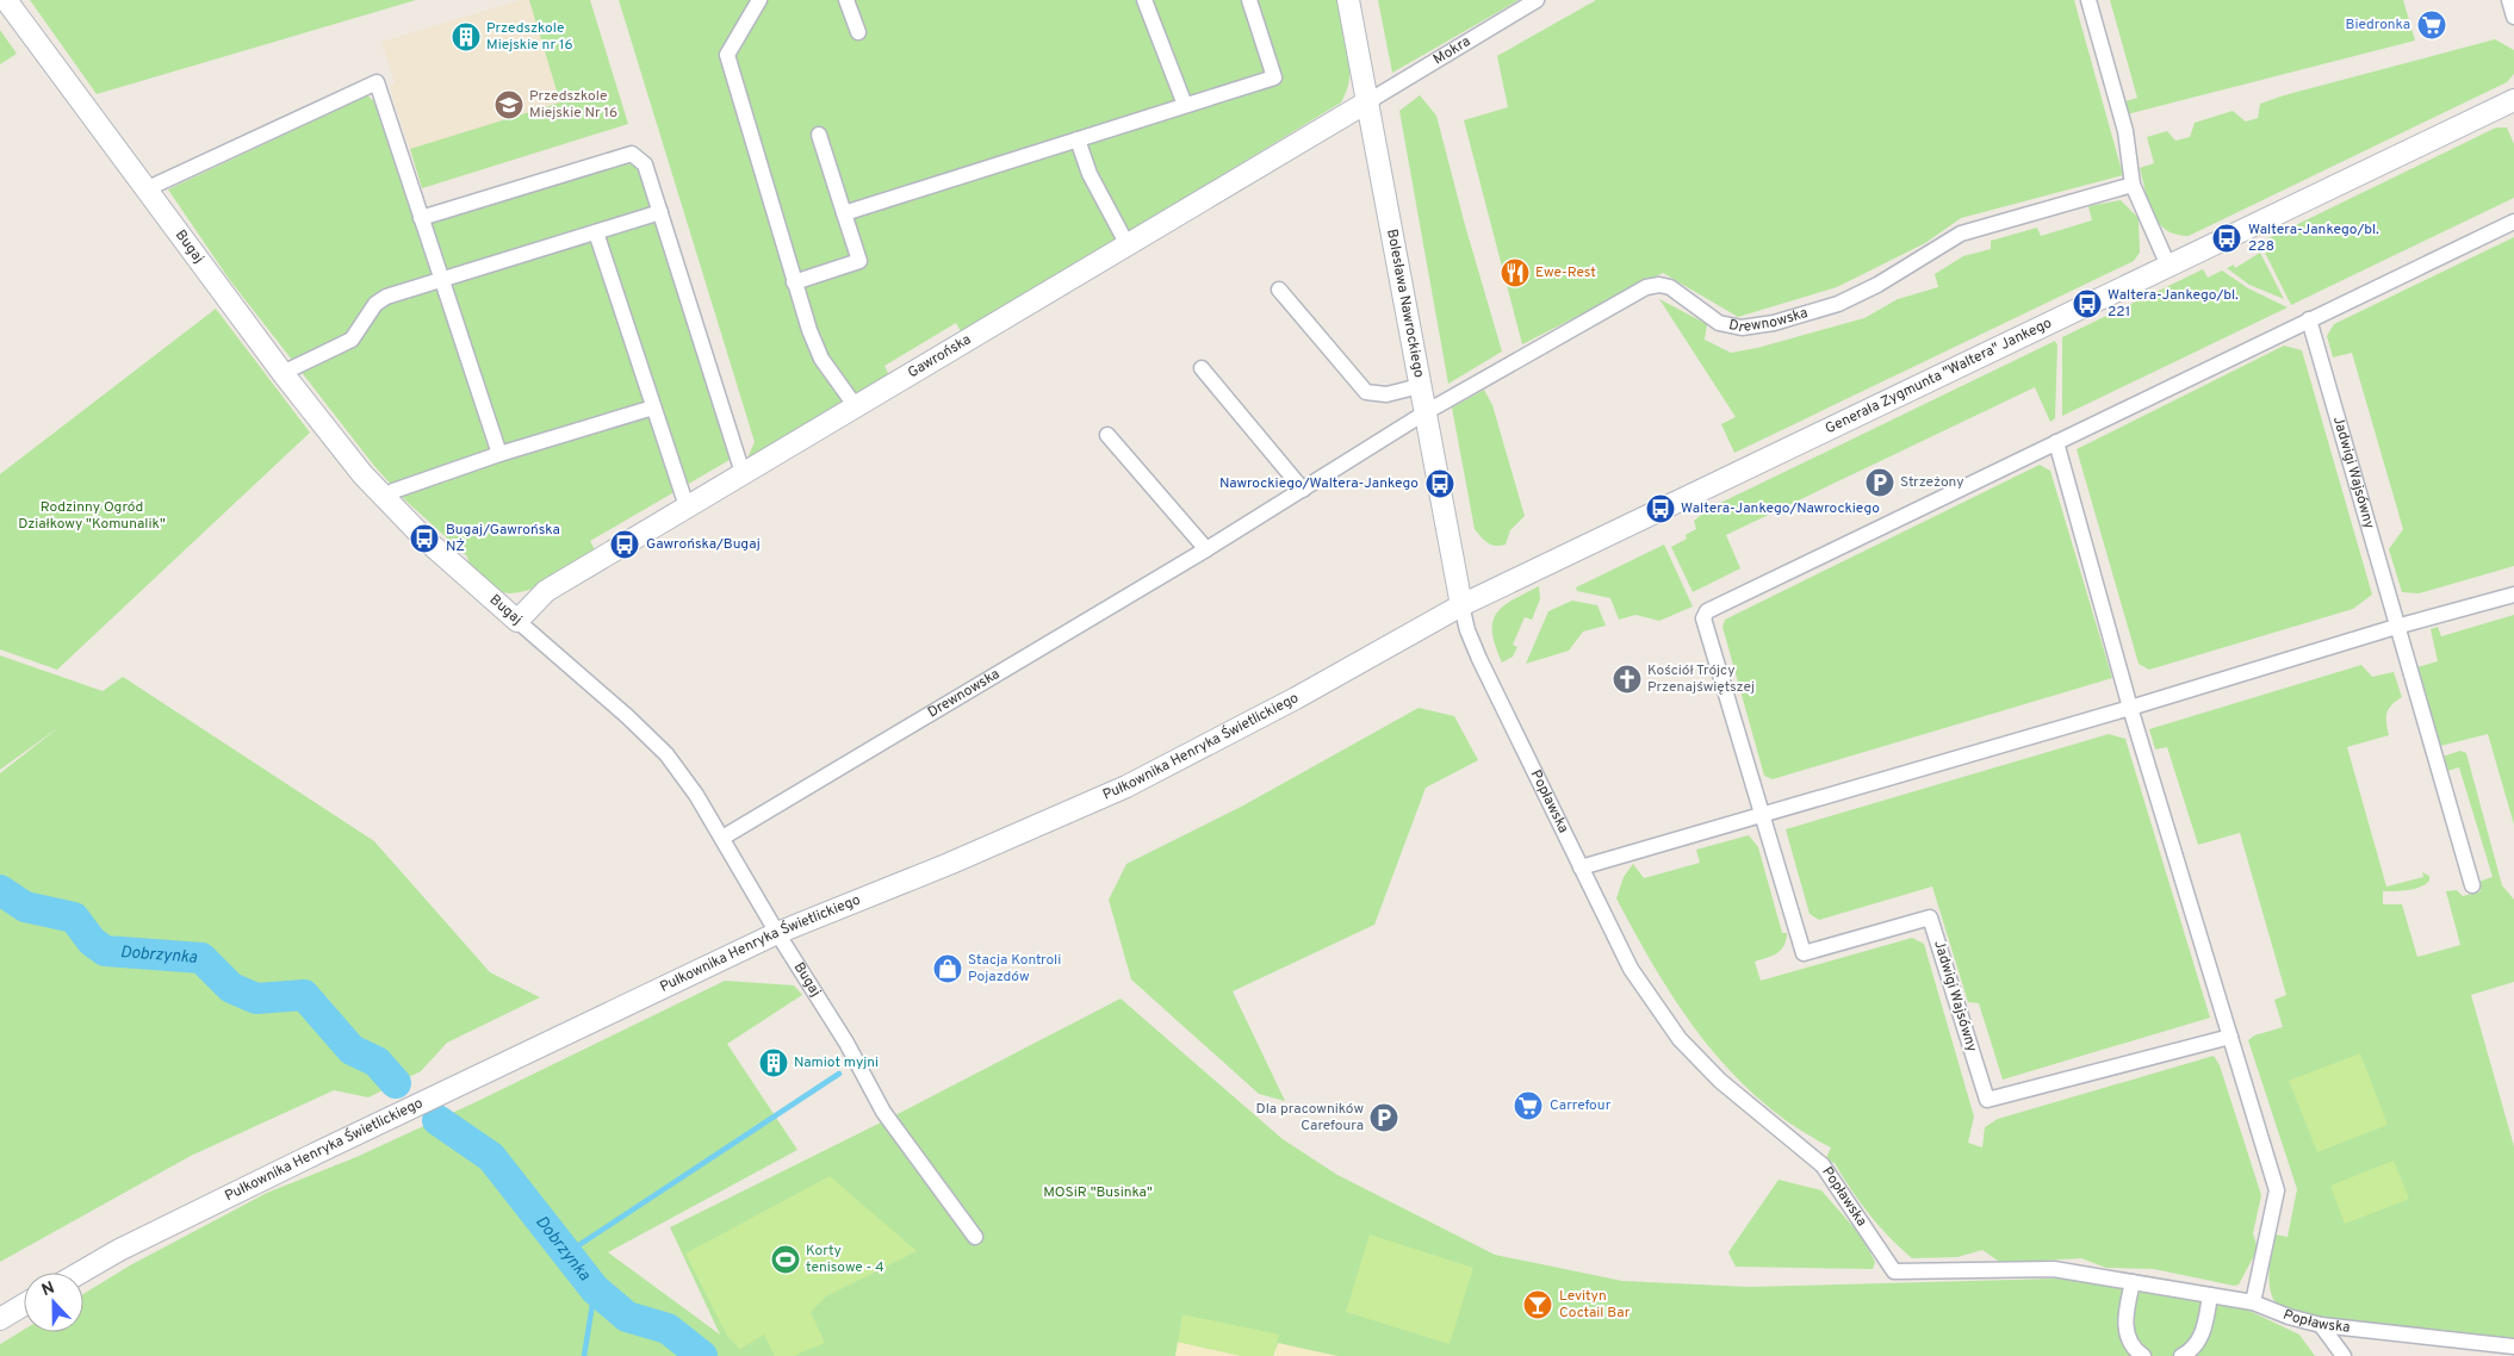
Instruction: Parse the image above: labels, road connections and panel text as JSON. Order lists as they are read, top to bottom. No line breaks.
{"streets":{"street":["Mokra","Bugaj","Bolesława Nawrockiego","Drewnowska","Gawrońska","Generała Zygmunta \"Waltera\" Jankego","Jadwigi Wajsówny","Pułkownika Henryka Świetlickiego","Popławska"]},"crossings":[["Mokra","Bolesława Nawrockiego"],["Mokra","Gawrońska"],["Bugaj","Drewnowska"],["Bugaj","Gawrońska"],["Bugaj","Pułkownika Henryka Świetlickiego"],["Bolesława Nawrockiego","Drewnowska"],["Bolesława Nawrockiego","Gawrońska"],["Bolesława Nawrockiego","Generała Zygmunta \"Waltera\" Jankego"],["Bolesława Nawrockiego","Pułkownika Henryka Świetlickiego"],["Bolesława Nawrockiego","Popławska"],["Generała Zygmunta \"Waltera\" Jankego","Pułkownika Henryka Świetlickiego"],["Generała Zygmunta \"Waltera\" Jankego","Popławska"],["Pułkownika Henryka Świetlickiego","Popławska"]],"water":["Dobrzynka"],"parks":["Rodzinny Ogród Działkowy \"Komunalik\"","MOSiR \"Businka\""],"places":{"supermarket":["Biedronka","Carrefour"],"building":["Przedszkole Miejskie nr 16","Namiot myjni"],"school or university":["Przedszkole Miejskie Nr 16"],"bus stop":["Waltera-Jankego/bl. 228","Waltera-Jankego/bl. 221","Nawrockiego/Waltera-Jankego","Waltera-Jankego/Nawrockiego","Bugaj/Gawrońska NŻ","Gawrońska/Bugaj"],"restaurant":["Ewe-Rest"],"parking":["Strzeżony","Dla pracowników Carefoura"],"church":["Kościół Trójcy Przenajświętszej"],"shop":["Stacja Kontroli Pojazdów"],"sports":["Korty tenisowe - 4"],"bar":["Levityn Coctail Bar"]},"north":"top"}
